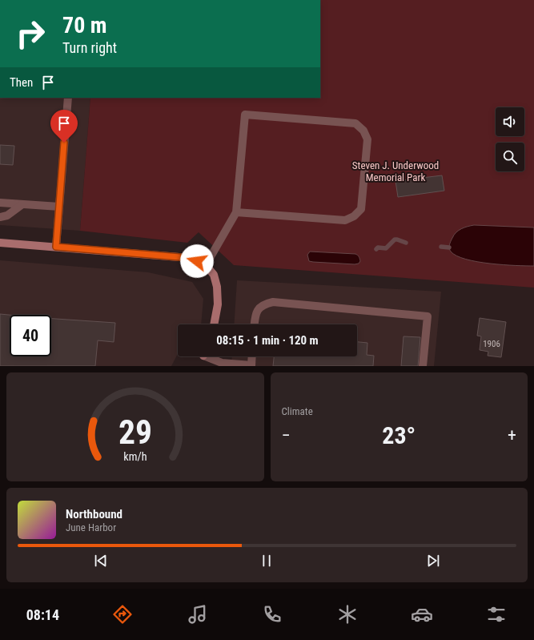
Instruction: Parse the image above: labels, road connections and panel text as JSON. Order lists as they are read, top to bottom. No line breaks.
{"parks":["Steven J. Underwood Memorial Park"],"house_numbers":["1906"],"page":{"turn":["70 m","Turn right"],"then":"Then","limit":"40","trip":"08:15 · 1 min · 120 m","tile":"Climate","heat":["−","23°","+"],"song":["Northbound","June Harbor"],"tabs":"08:14","gauge":["29","km/h"]}}
